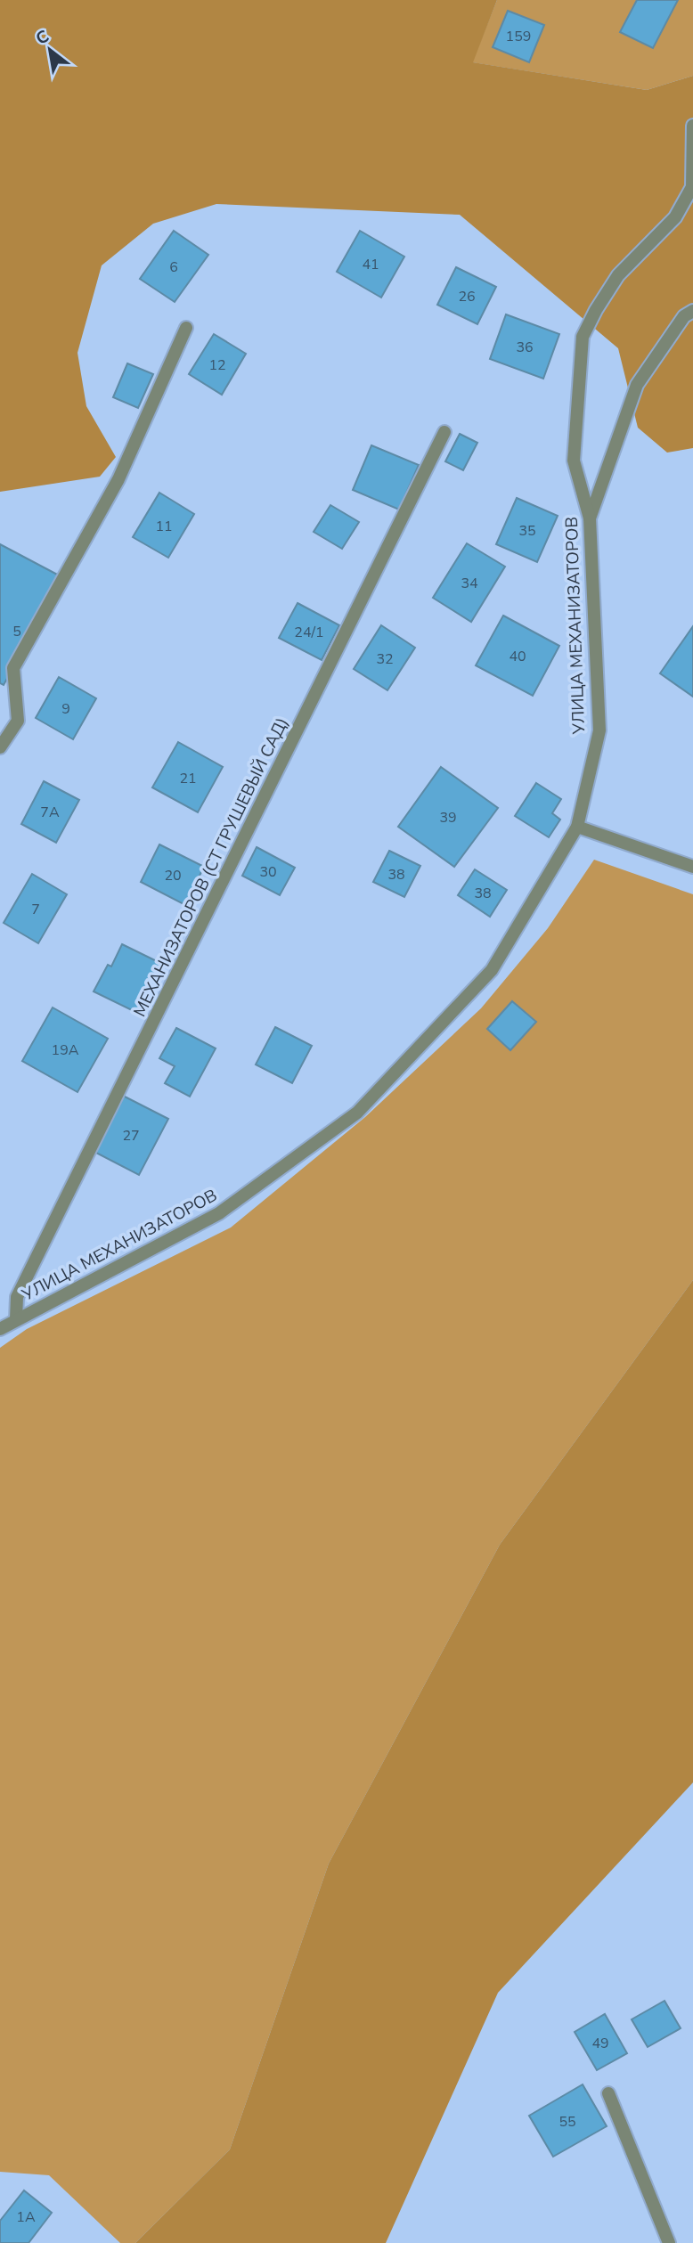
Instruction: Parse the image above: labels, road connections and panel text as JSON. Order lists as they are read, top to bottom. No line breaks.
{"streets":{"street":["УЛИЦА МЕХАНИЗАТОРОВ","МЕХАНИЗАТОРОВ (СТ ГРУШЕВЫЙ САД)"]},"crossings":[["УЛИЦА МЕХАНИЗАТОРОВ","МЕХАНИЗАТОРОВ (СТ ГРУШЕВЫЙ САД)"]],"house_numbers":["159","41","6","26","36","12","11","35","34","5","24/1","40","32","9","21","7А","39","30","38","20","38","7","19А","27","49","55","1А"],"north":"top left"}
